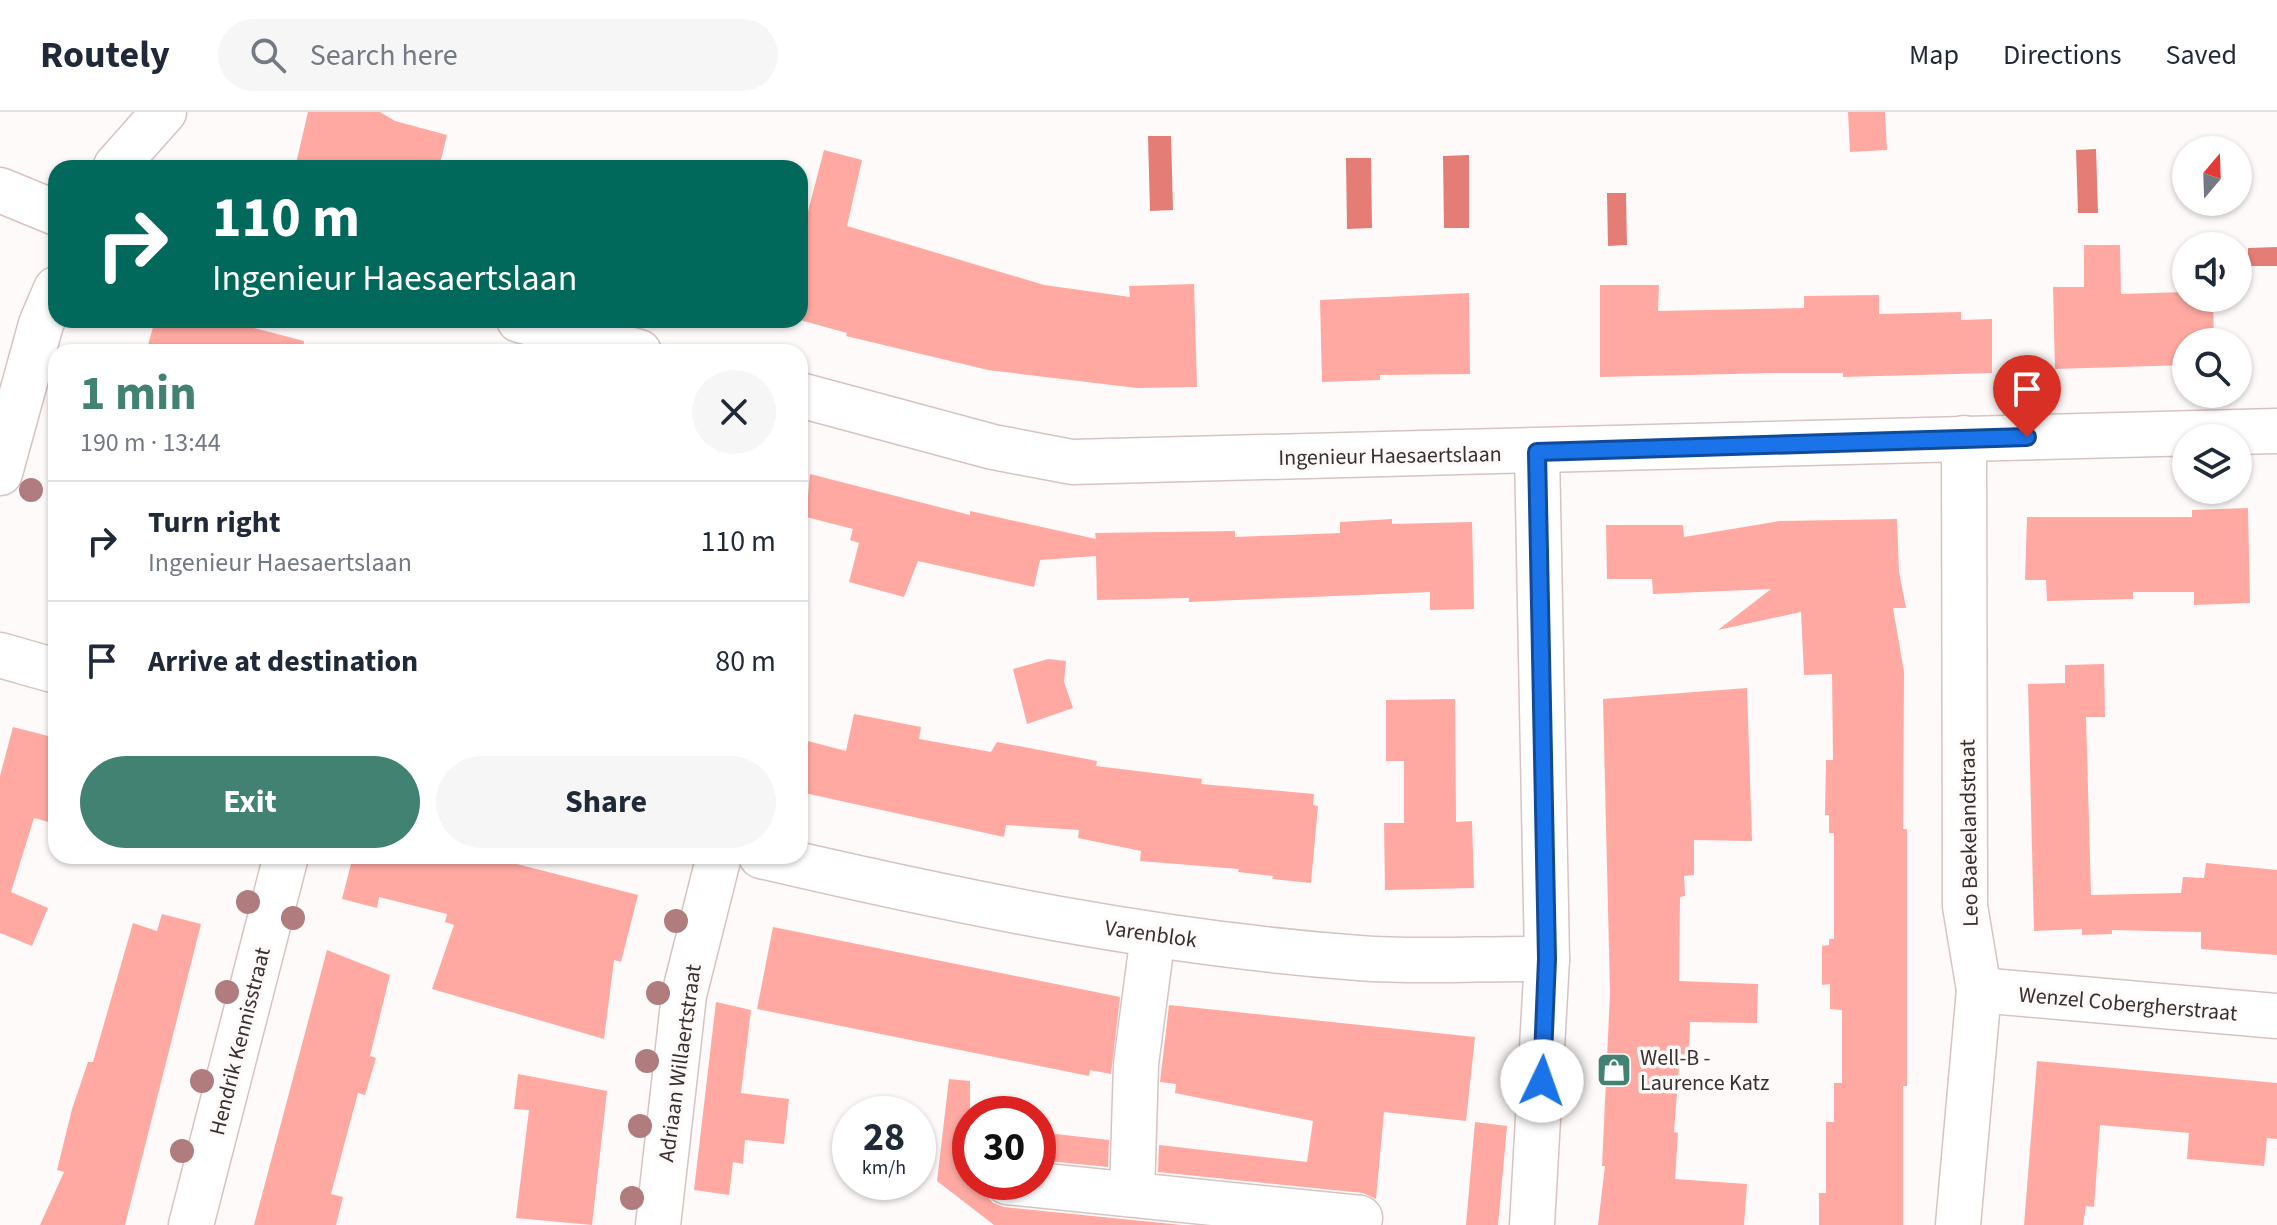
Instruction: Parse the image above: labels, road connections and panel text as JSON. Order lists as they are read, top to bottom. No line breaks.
{"streets":{"street":["Ingenieur Haesaertslaan","Leo Baekelandstraat","Varenblok","Wenzel Cobergherstraat","Hendrik Kennisstraat","Adriaan Willaertstraat"]},"crossings":[["Ingenieur Haesaertslaan","Leo Baekelandstraat"],["Leo Baekelandstraat","Wenzel Cobergherstraat"]],"places":{"shop":["Well-B - Laurence Katz"]},"north":"top","page":{"header":"Routely","search":"Search here","nav":["Map","Directions","Saved"],"turn":["110 m","Ingenieur Haesaertslaan"],"heading":["1 min","190 m · 13:44"],"list":[{"name":"Turn right","note":"Ingenieur Haesaertslaan","value":"110 m"},{"name":"Arrive at destination","value":"80 m"}],"buttons":["Exit","Share"],"speed":"28 km/h","limit":"30"}}
